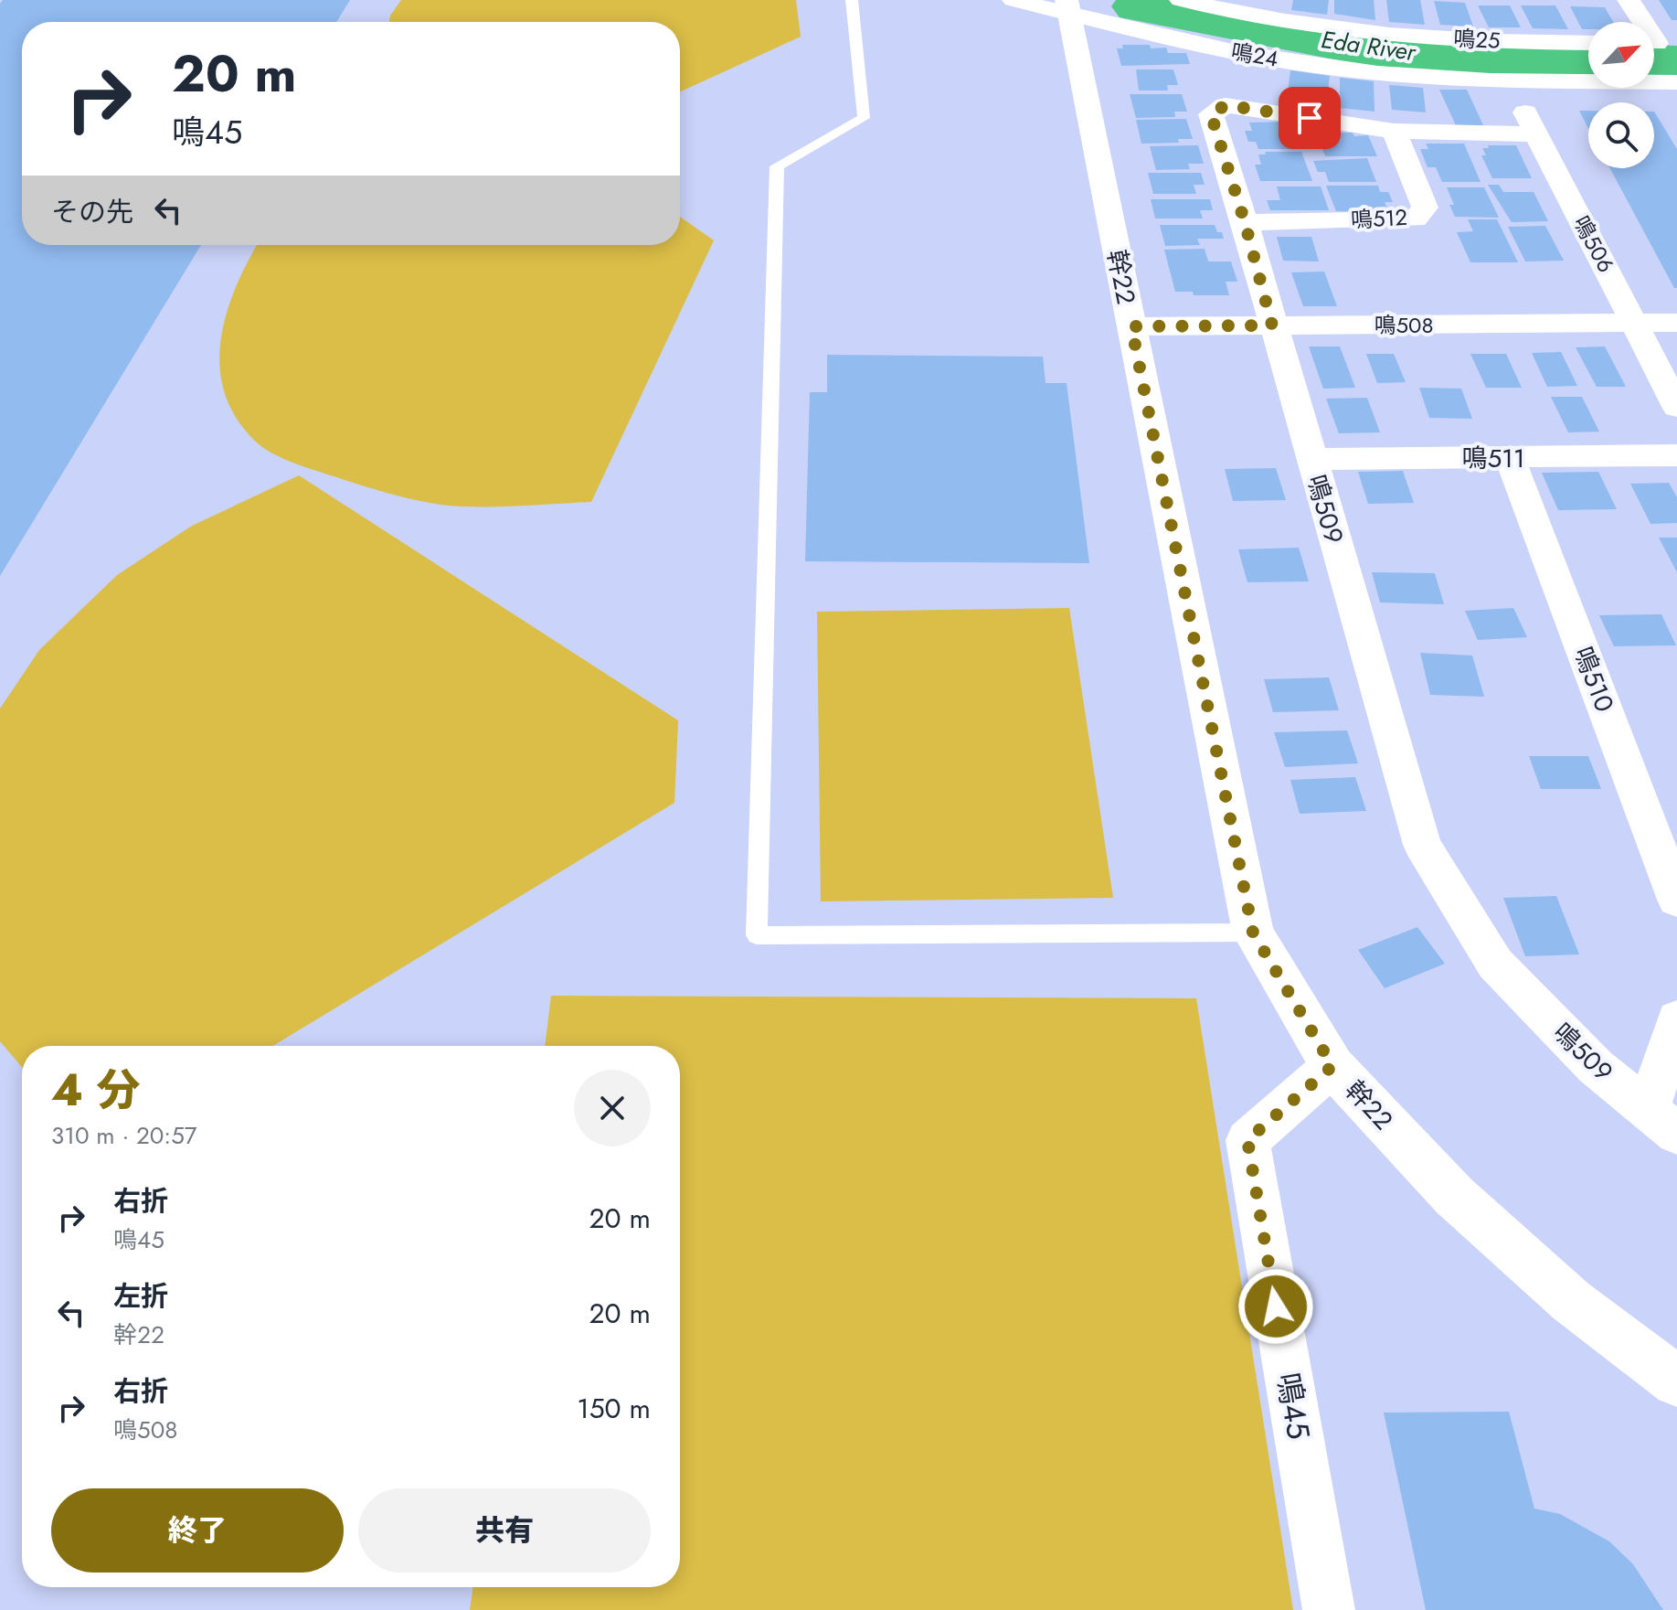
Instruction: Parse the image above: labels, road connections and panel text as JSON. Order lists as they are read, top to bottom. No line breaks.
{"streets":{"street":["鳴25","鳴24","鳴512","鳴506","幹２２","鳴508","鳴511","鳴509","鳴510","鳴45"]},"crossings":[["鳴24","鳴506"],["鳴24","幹２２"],["鳴512","鳴509"],["鳴506","鳴508"],["鳴506","鳴509"],["幹２２","鳴508"],["幹２２","鳴45"],["鳴508","鳴509"],["鳴511","鳴509"],["鳴511","鳴510"]],"water":["Eda River"],"north":"top right","page":{"turn":["20 m","鳴45"],"then":"その先","heading":["4 分","310 m · 20:57"],"list":[{"name":"右折","note":"鳴45","value":"20 m"},{"name":"左折","note":"幹２２","value":"20 m"},{"name":"右折","note":"鳴508","value":"150 m"}],"buttons":["終了","共有"]}}
